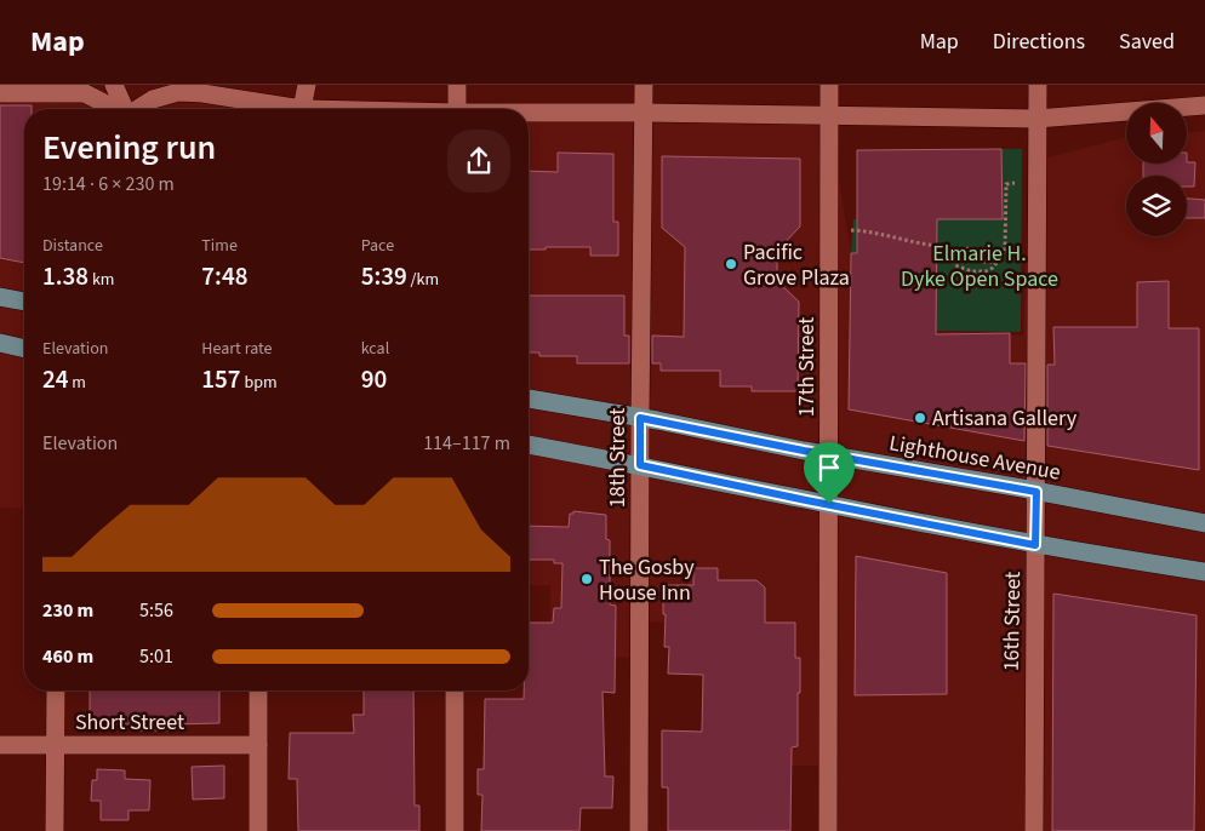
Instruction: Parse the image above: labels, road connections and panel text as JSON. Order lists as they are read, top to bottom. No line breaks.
{"streets":{"main road":["Lighthouse Avenue"],"street":["17th Street","18th Street","16th Street","Short Street"]},"crossings":[["17th Street","Lighthouse Avenue"],["18th Street","Lighthouse Avenue"],["Lighthouse Avenue","16th Street"]],"parks":["Elmarie H. Dyke Open Space"],"places":["Pacific Grove Plaza","Artisana Gallery","The Gosby House Inn"],"north":"top","page":{"header":"Map","nav":["Map","Directions","Saved"],"heading":["Evening run","19:14 · 6 × 230 m"],"stats":[["Distance","1.38 km"],["Time","7:48"],["Pace","5:39 /km"],["Elevation","24 m"],["Heart rate","157 bpm"],["kcal","90"]],"chart":["Elevation","114–117 m"],"list":[{"name":"230 m","note":"5:56"},{"name":"460 m","note":"5:01"}]}}
